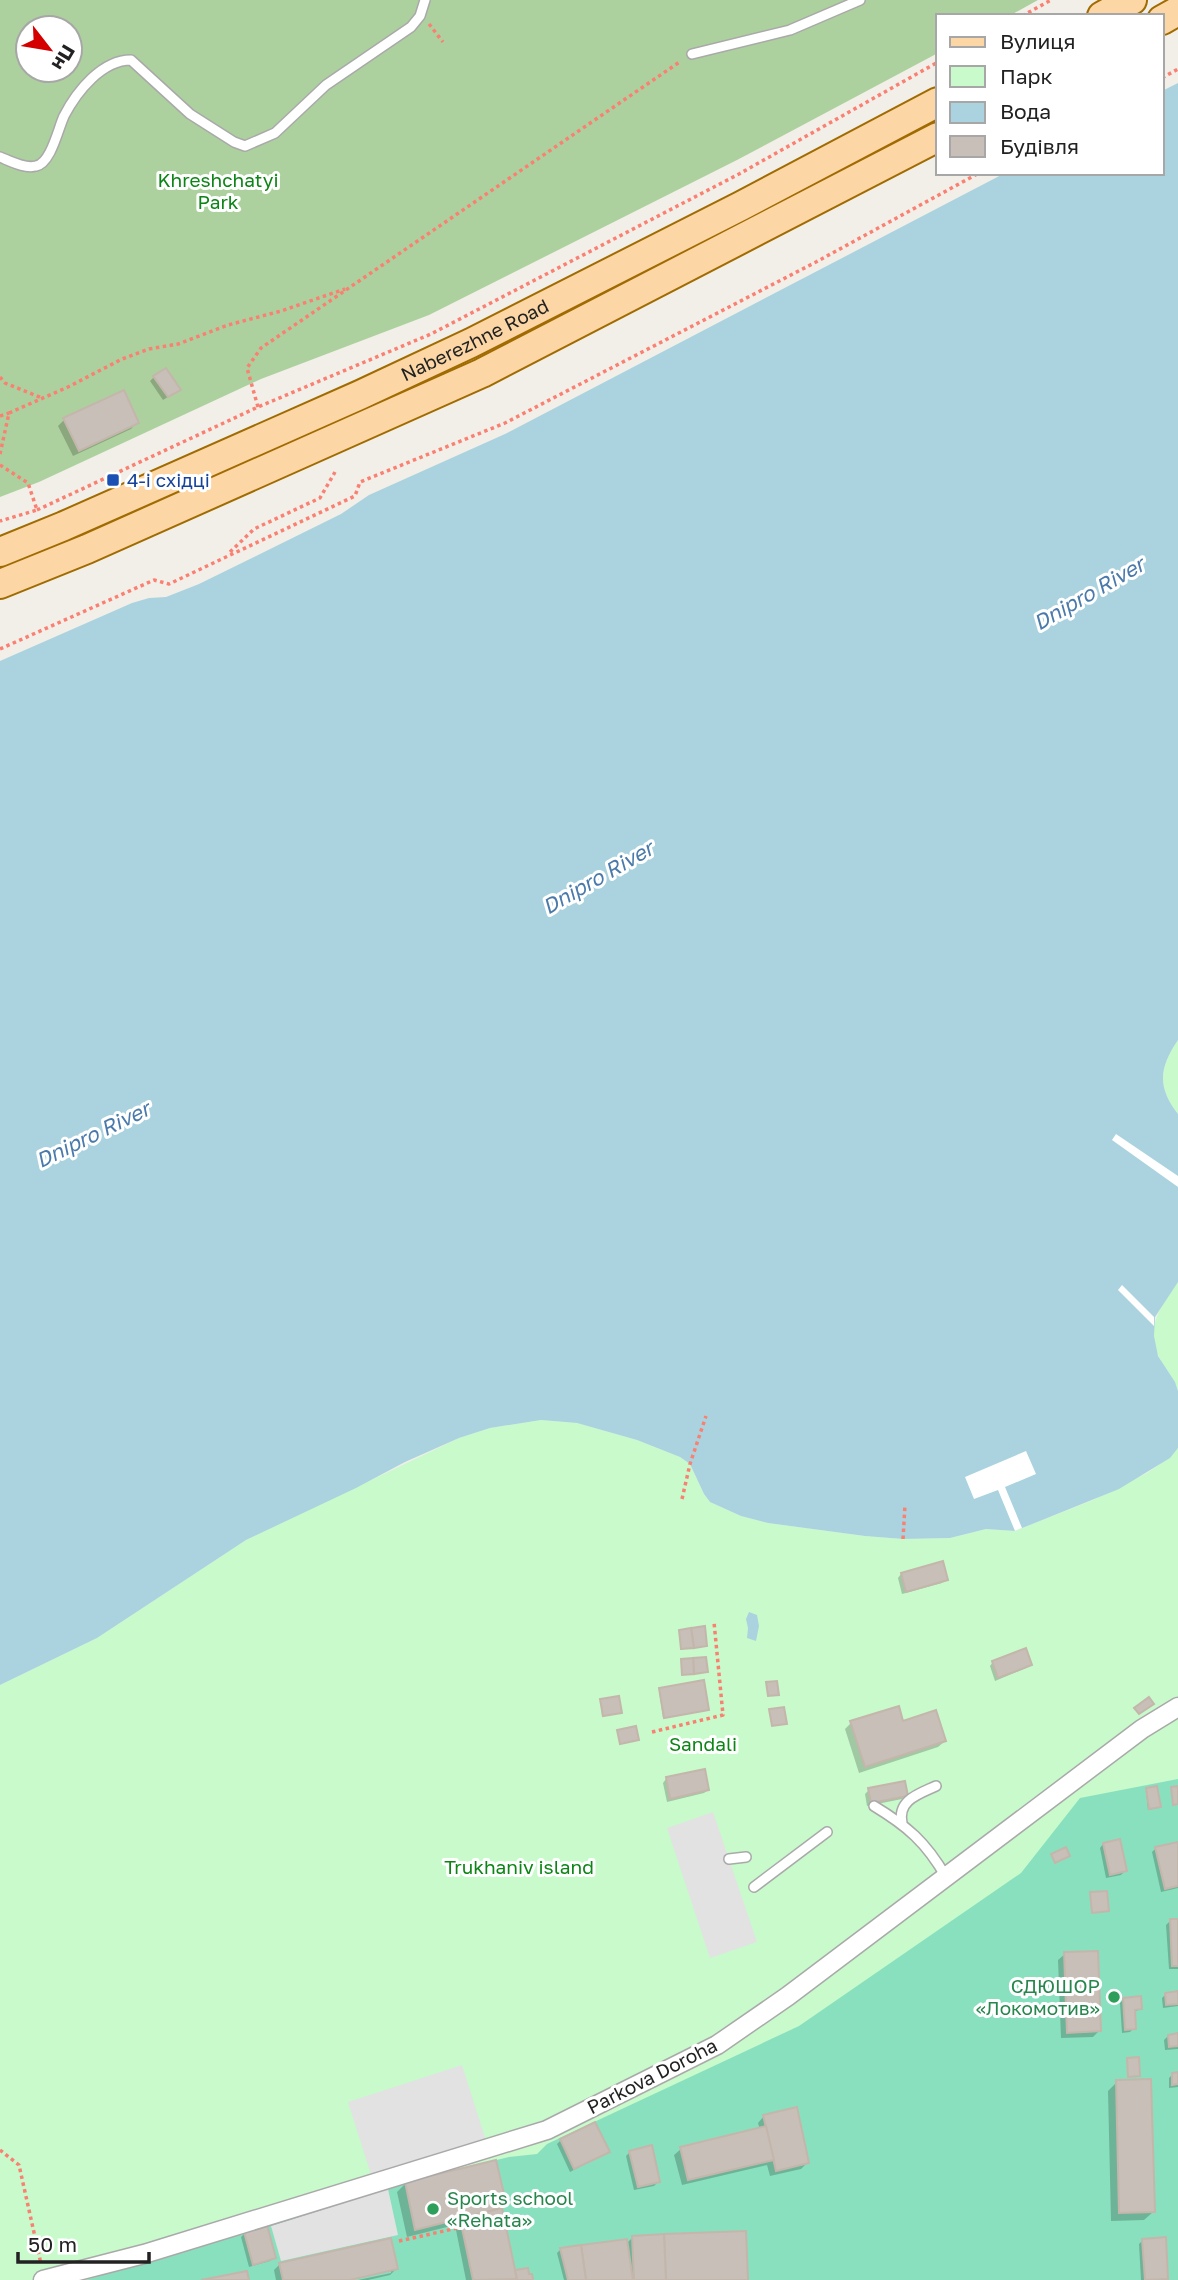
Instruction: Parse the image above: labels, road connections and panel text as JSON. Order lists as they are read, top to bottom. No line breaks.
{"streets":{"main road":["Naberezhne Road"],"street":["Parkova Doroha"]},"water":["Dnipro River"],"parks":["Khreshchatyi Park","Sandali","Trukhaniv island"],"places":{"transit":["4-і східці"],"other":["СДЮШОР «Локомотив»","Sports school «Rehata»"]},"legend":["Вулиця","Парк","Вода","Будівля"],"scale_bar":"50 m","north":"bottom right"}
